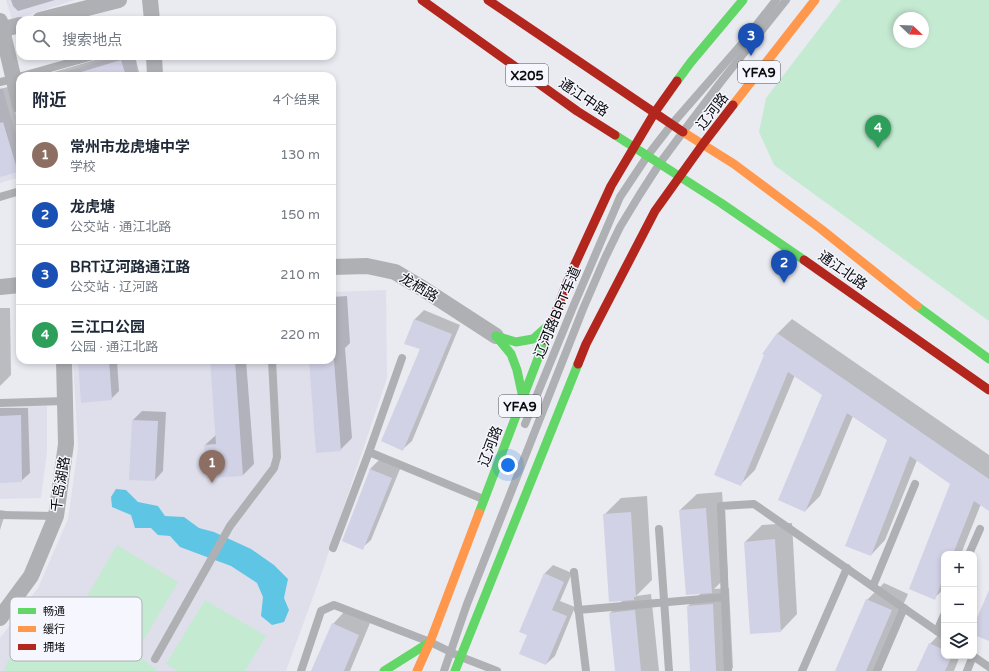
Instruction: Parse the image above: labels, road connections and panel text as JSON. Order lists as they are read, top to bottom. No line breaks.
{"streets":{"main road":["YFA9","X205","通江中路","辽河路","通江北路"],"street":["龙栖路","千岛湖路"],"lane":["辽河路BRT车道"]},"crossings":[["YFA9","通江中路"],["YFA9","辽河路"],["YFA9","通江北路"],["通江中路","辽河路"],["通江中路","通江北路"],["通江中路","辽河路BRT车道"],["辽河路","通江北路"],["通江北路","辽河路BRT车道"]],"legend":["畅通","缓行","拥堵"],"north":"bottom right","page":{"search":"搜索地点","pins":["3","4","2","1"],"heading":["附近","4个结果"],"list":[{"mark":"1","name":"常州市龙虎塘中学","note":"学校","value":"130 m"},{"mark":"2","name":"龙虎塘","note":"公交站 · 通江北路","value":"150 m"},{"mark":"3","name":"BRT辽河路通江路","note":"公交站 · 辽河路","value":"210 m"},{"mark":"4","name":"三江口公园","note":"公园 · 通江北路","value":"220 m"}],"map_buttons":["+","−"]}}
